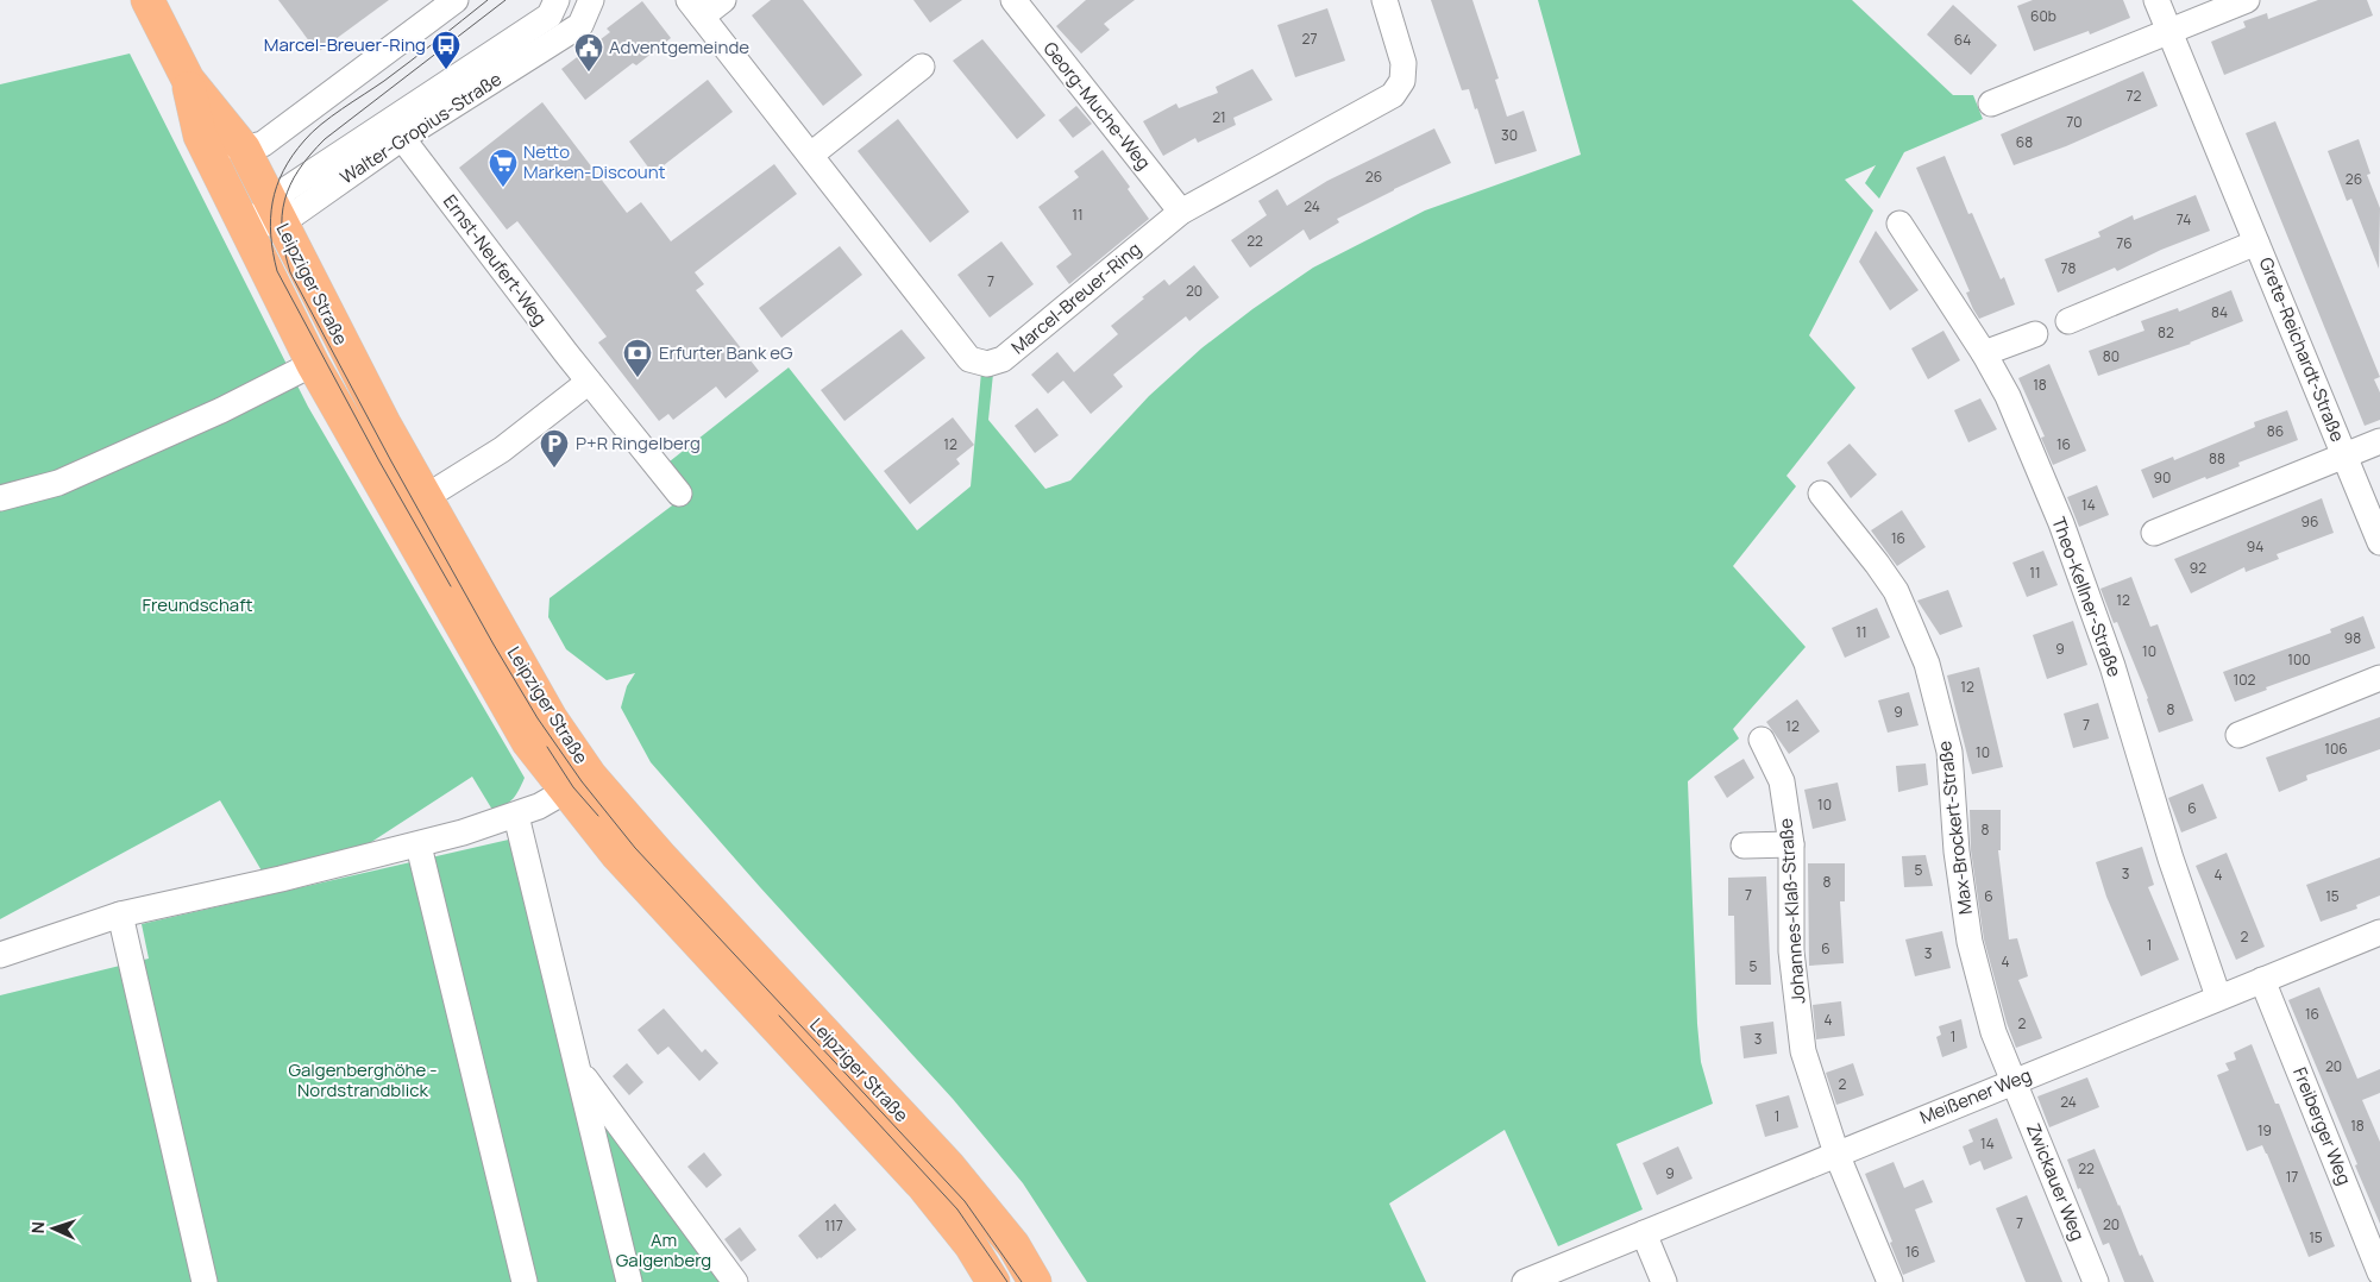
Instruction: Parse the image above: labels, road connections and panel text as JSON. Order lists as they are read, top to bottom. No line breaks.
{"streets":{"main road":["Leipziger Straße"],"street":["Georg-Muche-Weg","Walter-Gropius-Straße","Ernst-Neufert-Weg","Marcel-Breuer-Ring","Grete-Reichardt-Straße","Theo-Kellner-Straße","Max-Brockert-Straße","Johannes-Klaß-Straße","Meißener Weg","Freiberger Weg","Zwickauer Weg"]},"crossings":[["Georg-Muche-Weg","Marcel-Breuer-Ring"],["Walter-Gropius-Straße","Ernst-Neufert-Weg"],["Walter-Gropius-Straße","Leipziger Straße"],["Theo-Kellner-Straße","Meißener Weg"],["Max-Brockert-Straße","Meißener Weg"],["Max-Brockert-Straße","Zwickauer Weg"],["Johannes-Klaß-Straße","Meißener Weg"],["Meißener Weg","Freiberger Weg"],["Meißener Weg","Zwickauer Weg"]],"parks":["Freundschaft","Galgenberghöhe - Nordstrandblick","Am Galgenberg"],"places":{"bus stop":["Marcel-Breuer-Ring"],"public building":["Adventgemeinde"],"supermarket":["Netto Marken-Discount"],"bank":["Erfurter Bank eG"],"parking":["P+R Ringelberg"]},"house_numbers":["60b","27","64","72","21","70","30","68","26","26","24","11","74","22","76","78","7","20","84","82","80","18","86","12","16","88","90","14","96","16","94","92","11","12","11","98","9","10","100","102","12","8","9","7","12","106","10","10","6","8","5","3","4","8","7","6","15","2","1","6","3","4","5","16","4","2","1","3","20","2","24","1","18","19","14","22","9","17","7","20","117","15","16"],"north":"left"}
